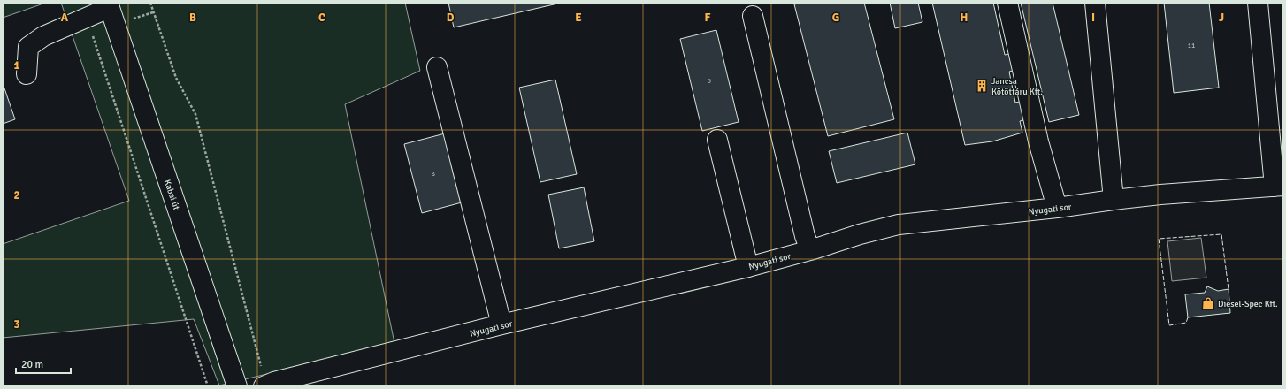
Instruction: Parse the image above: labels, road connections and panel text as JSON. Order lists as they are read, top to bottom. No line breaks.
{"streets":{"street":["Kabai út","Nyugati sor"]},"places":{"building":["Jancsa Kötöttáru Kft."],"shop":["Diesel-Spec Kft."]},"house_numbers":["11","5","3"],"scale_bar":"20 m","grid":{"columns":["A","B","C","D","E","F","G","H","I","J"],"rows":["1","2","3"]}}
